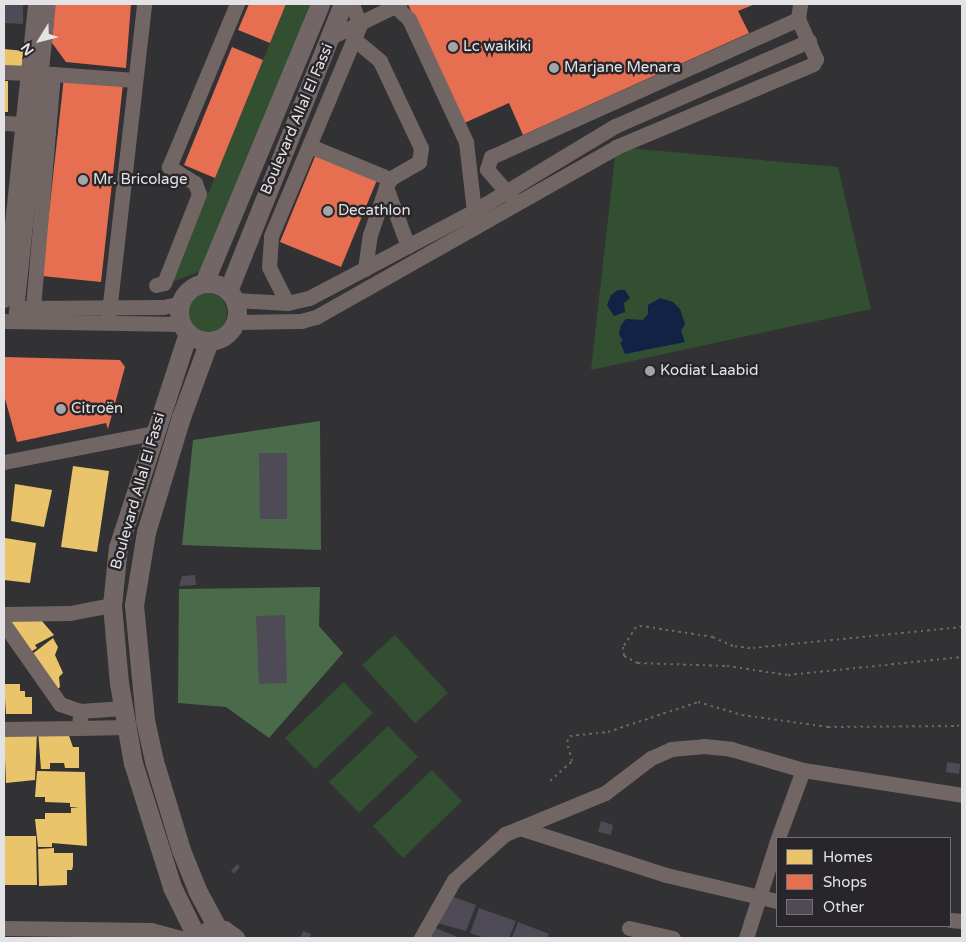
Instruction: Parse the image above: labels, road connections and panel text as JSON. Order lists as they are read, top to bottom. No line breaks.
{"streets":{"main road":["Boulevard Allal El Fassi"]},"places":["Lc waikiki","Marjane Menara","Mr. Bricolage","Decathlon","Kodiat Laabid","Citroën"],"legend":["Homes","Shops","Other"],"north":"bottom left"}
